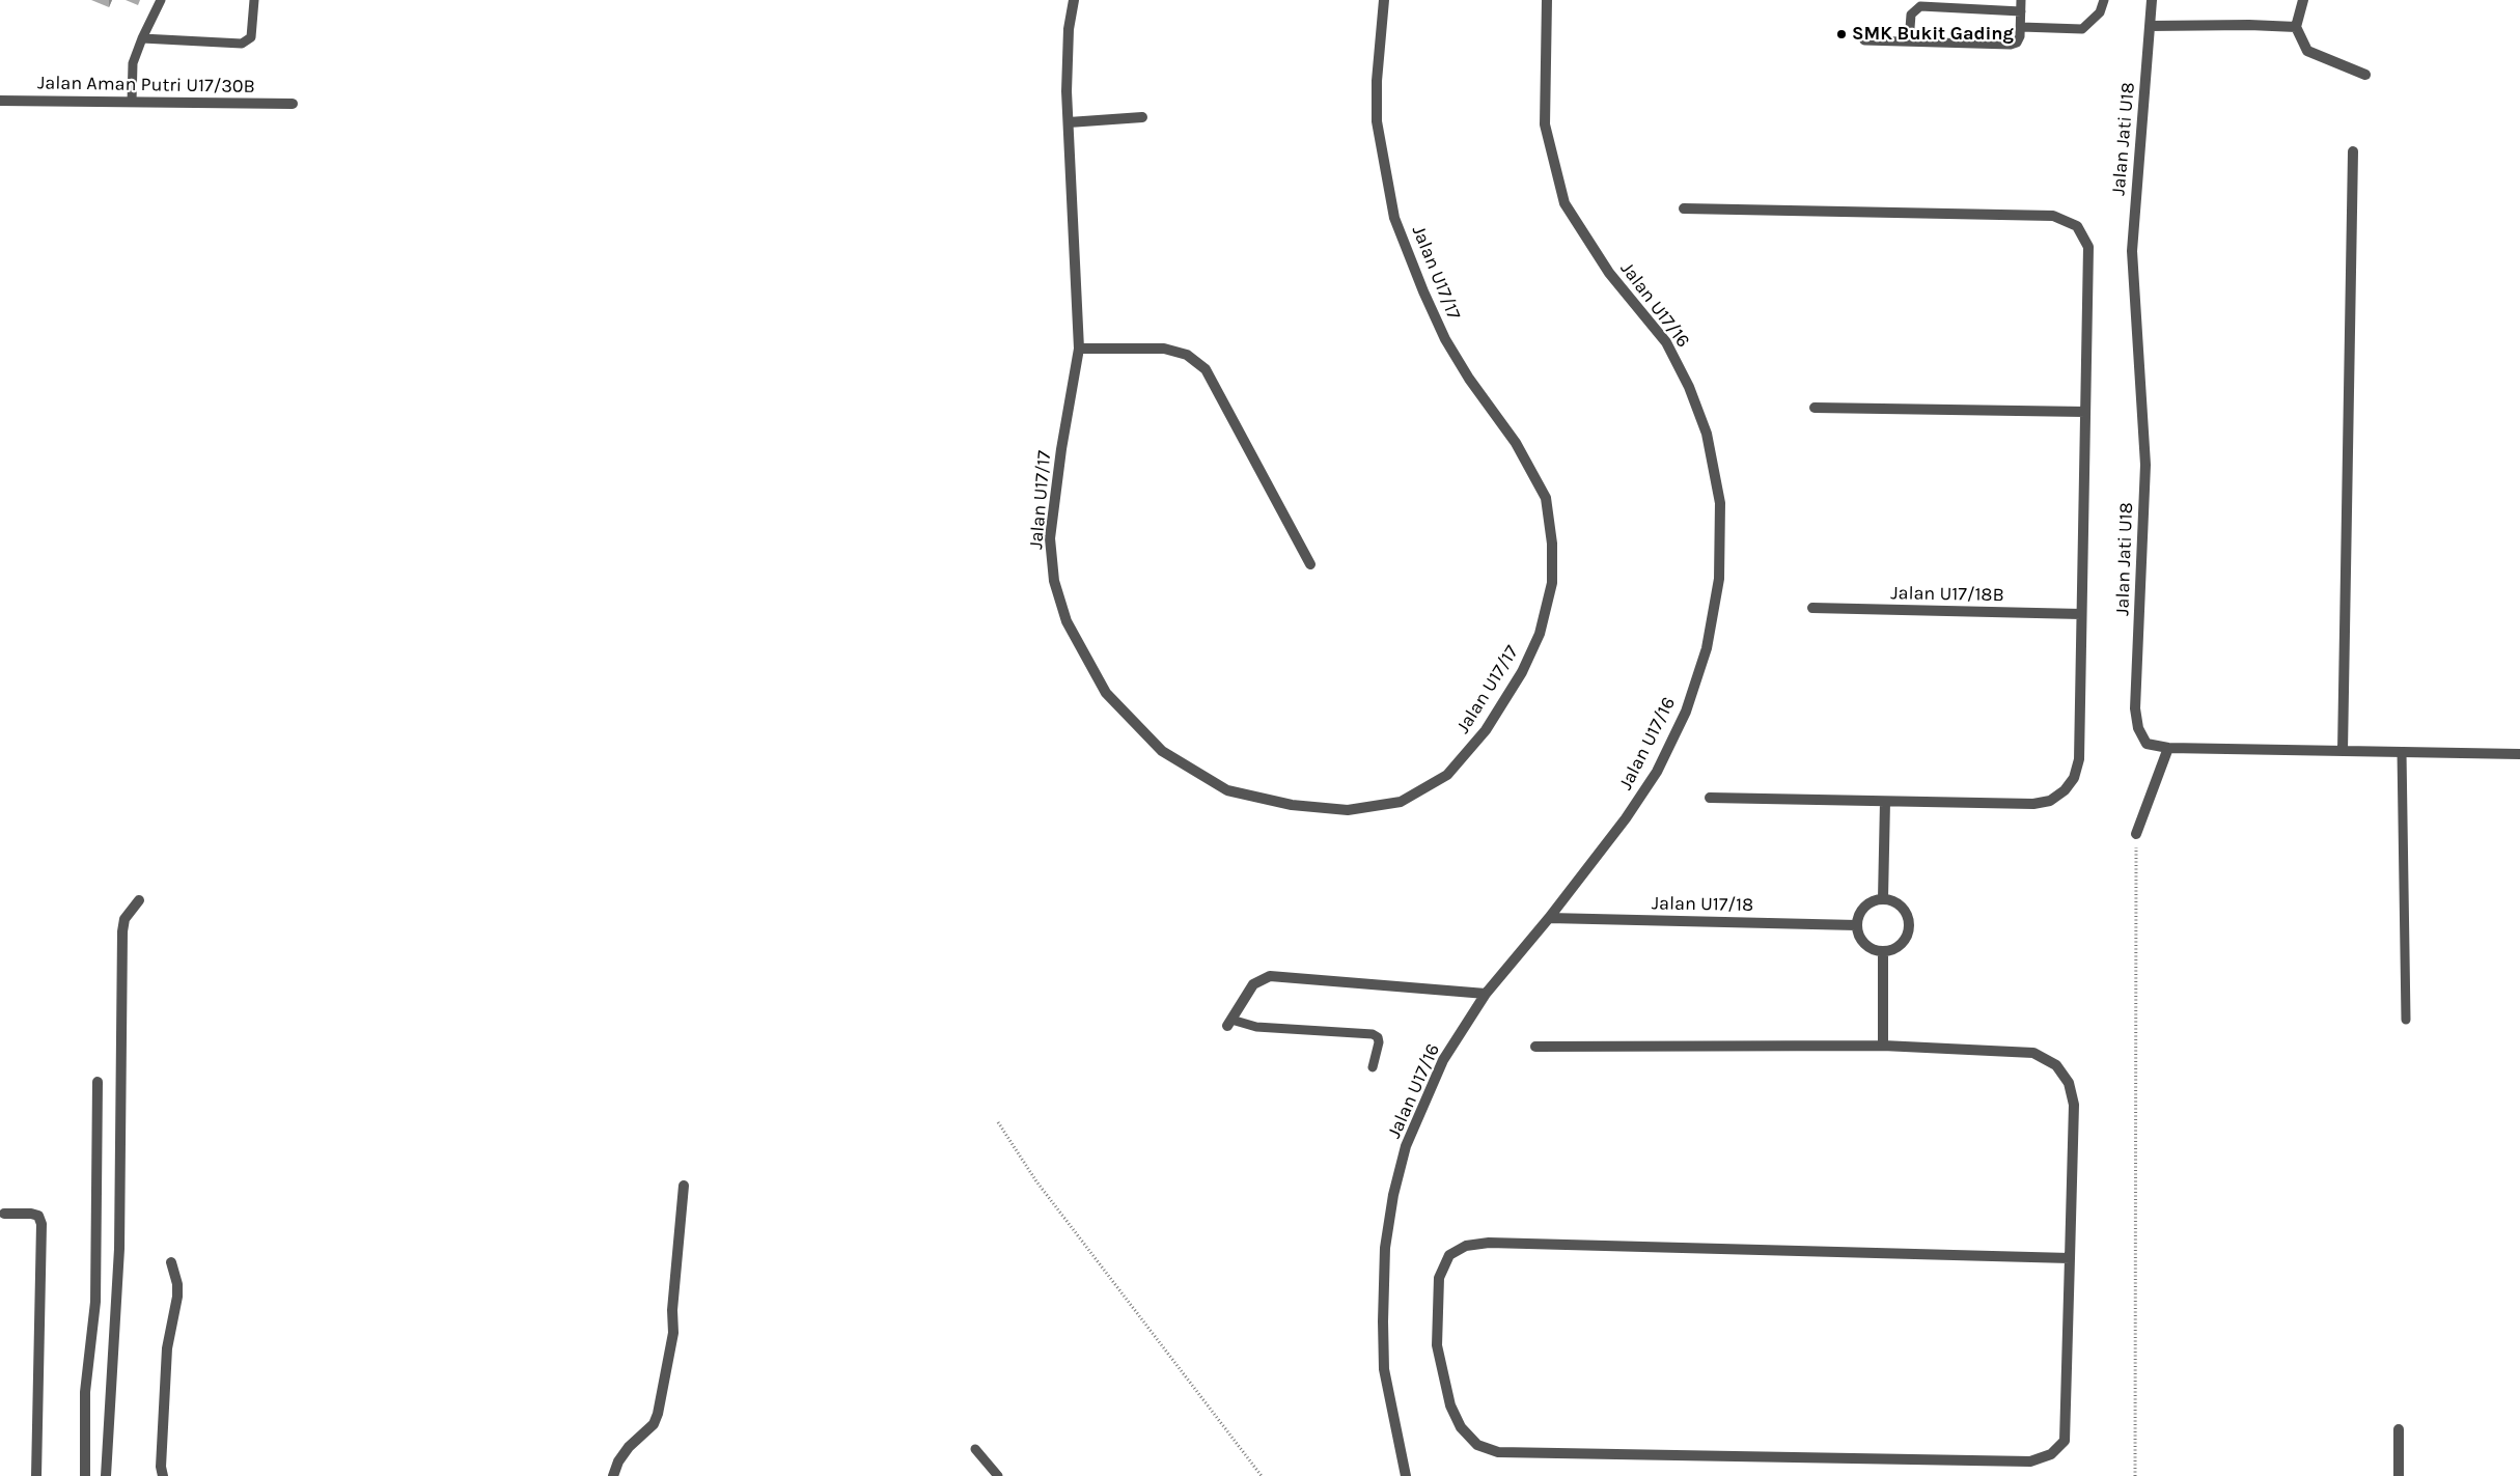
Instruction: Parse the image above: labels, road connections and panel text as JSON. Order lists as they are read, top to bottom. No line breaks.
{"streets":{"street":["Jalan Aman Putri U17/30B","Jalan Jati U18","Jalan U17/17","Jalan U17/16","Jalan U17/18B","Jalan U17/18"]},"crossings":[["Jalan U17/16","Jalan U17/18"]],"places":["SMK Bukit Gading"]}
